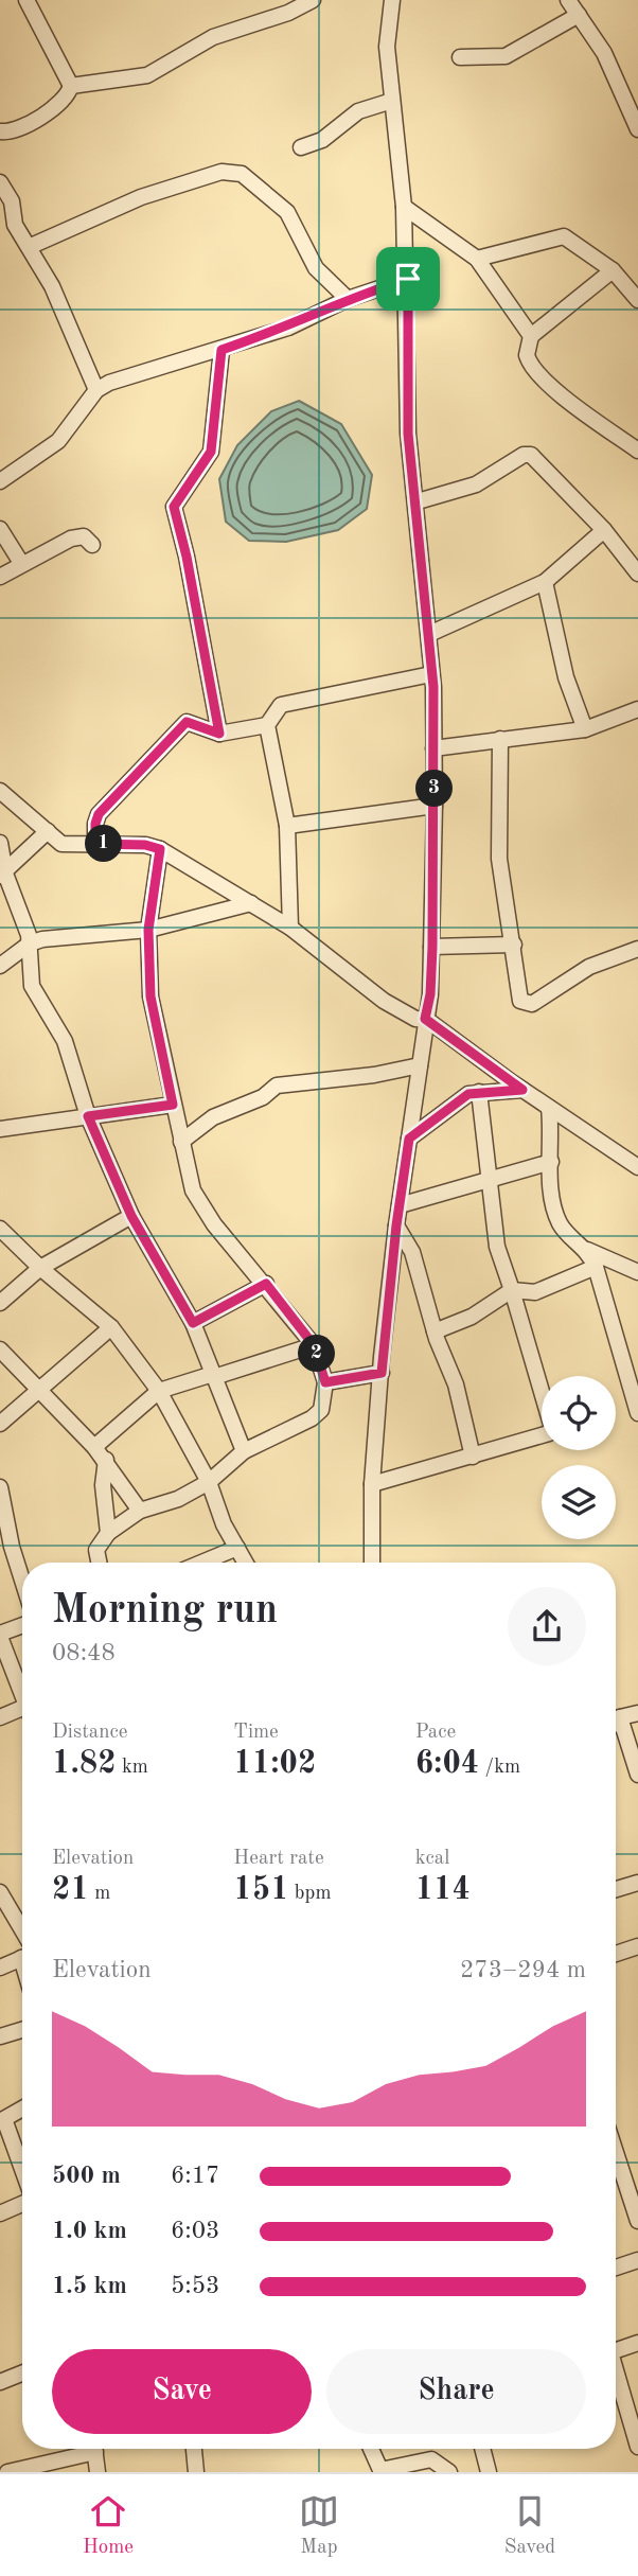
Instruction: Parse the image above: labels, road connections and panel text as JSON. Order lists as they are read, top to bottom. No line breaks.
{"page":{"pins":["3","1","2"],"heading":["Morning run","08:48"],"stats":[["Distance","1.82 km"],["Time","11:02"],["Pace","6:04 /km"],["Elevation","21 m"],["Heart rate","151 bpm"],["kcal","114"]],"chart":["Elevation","273–294 m"],"list":[{"name":"500 m","note":"6:17"},{"name":"1.0 km","note":"6:03"},{"name":"1.5 km","note":"5:53"}],"buttons":["Save","Share"],"tabs":["Home","Map","Saved"]}}
